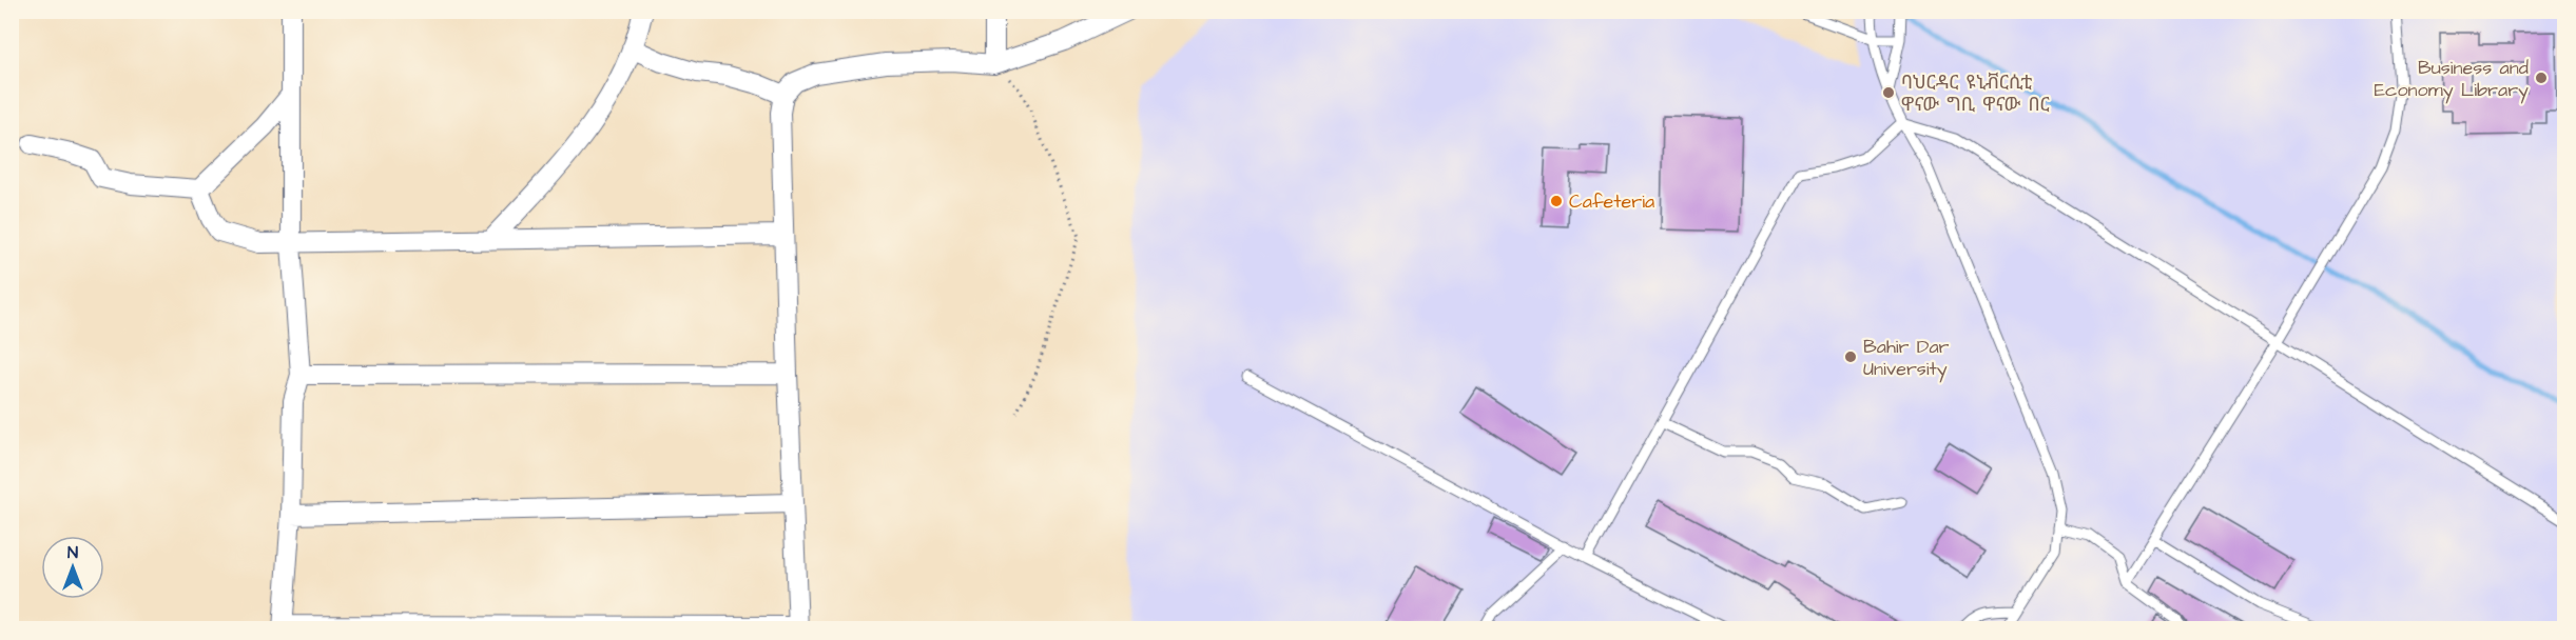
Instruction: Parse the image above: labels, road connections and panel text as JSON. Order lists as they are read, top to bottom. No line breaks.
{"places":["Business and Economy Library","ባህርዳር ዩኒቭርሲቲ ዋናው ግቢ ዋናው በር","Cafeteria","Bahir Dar University"],"north":"top"}
